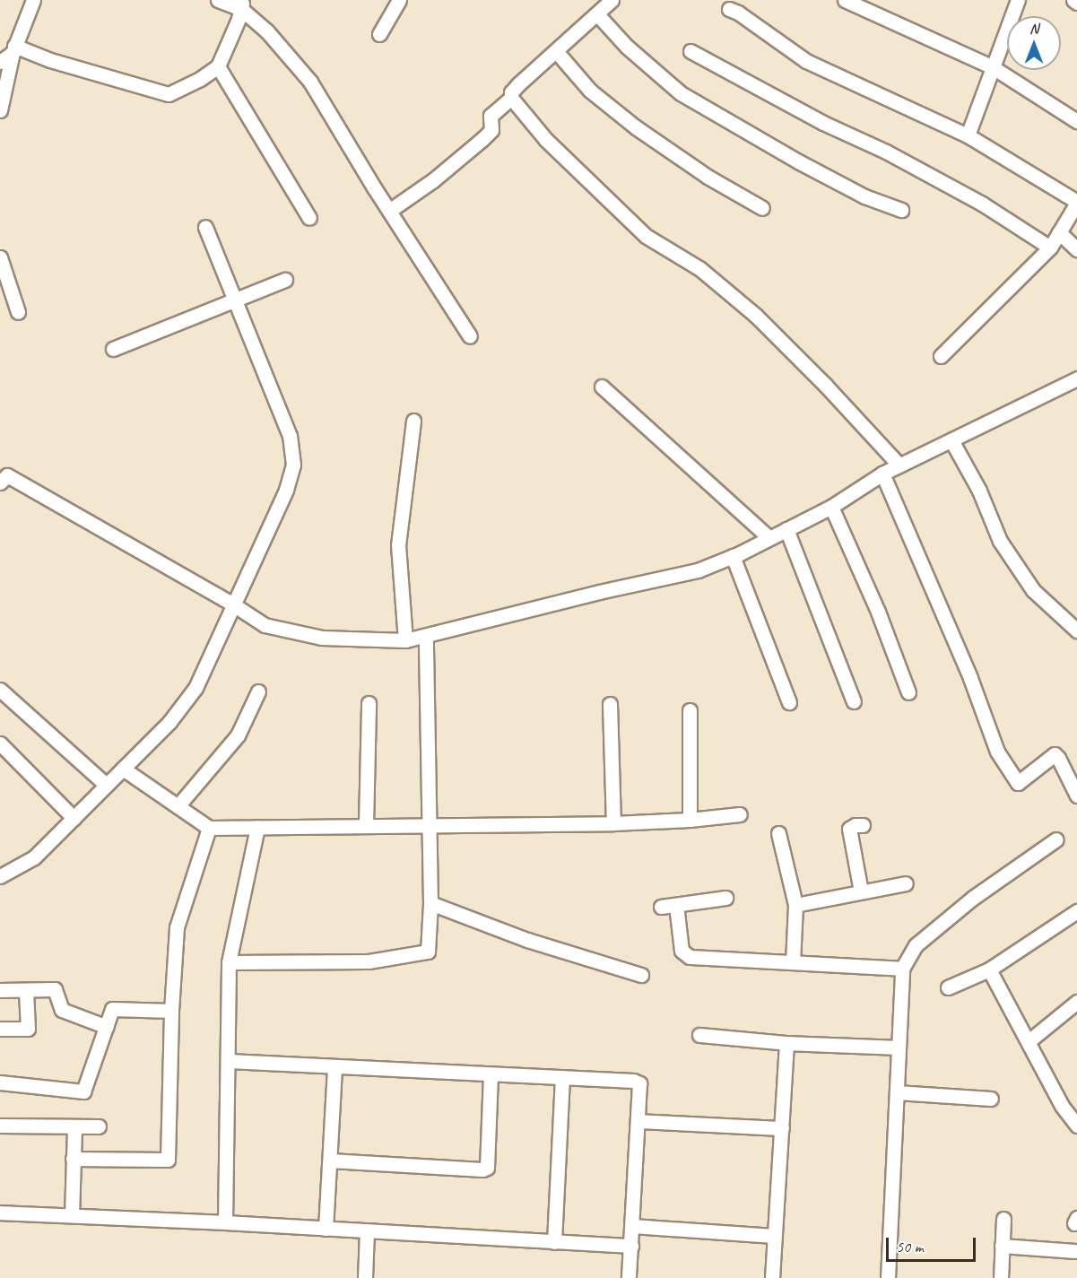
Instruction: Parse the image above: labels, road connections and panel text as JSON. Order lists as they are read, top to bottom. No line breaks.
{"scale_bar":"50 m","north":"top"}
